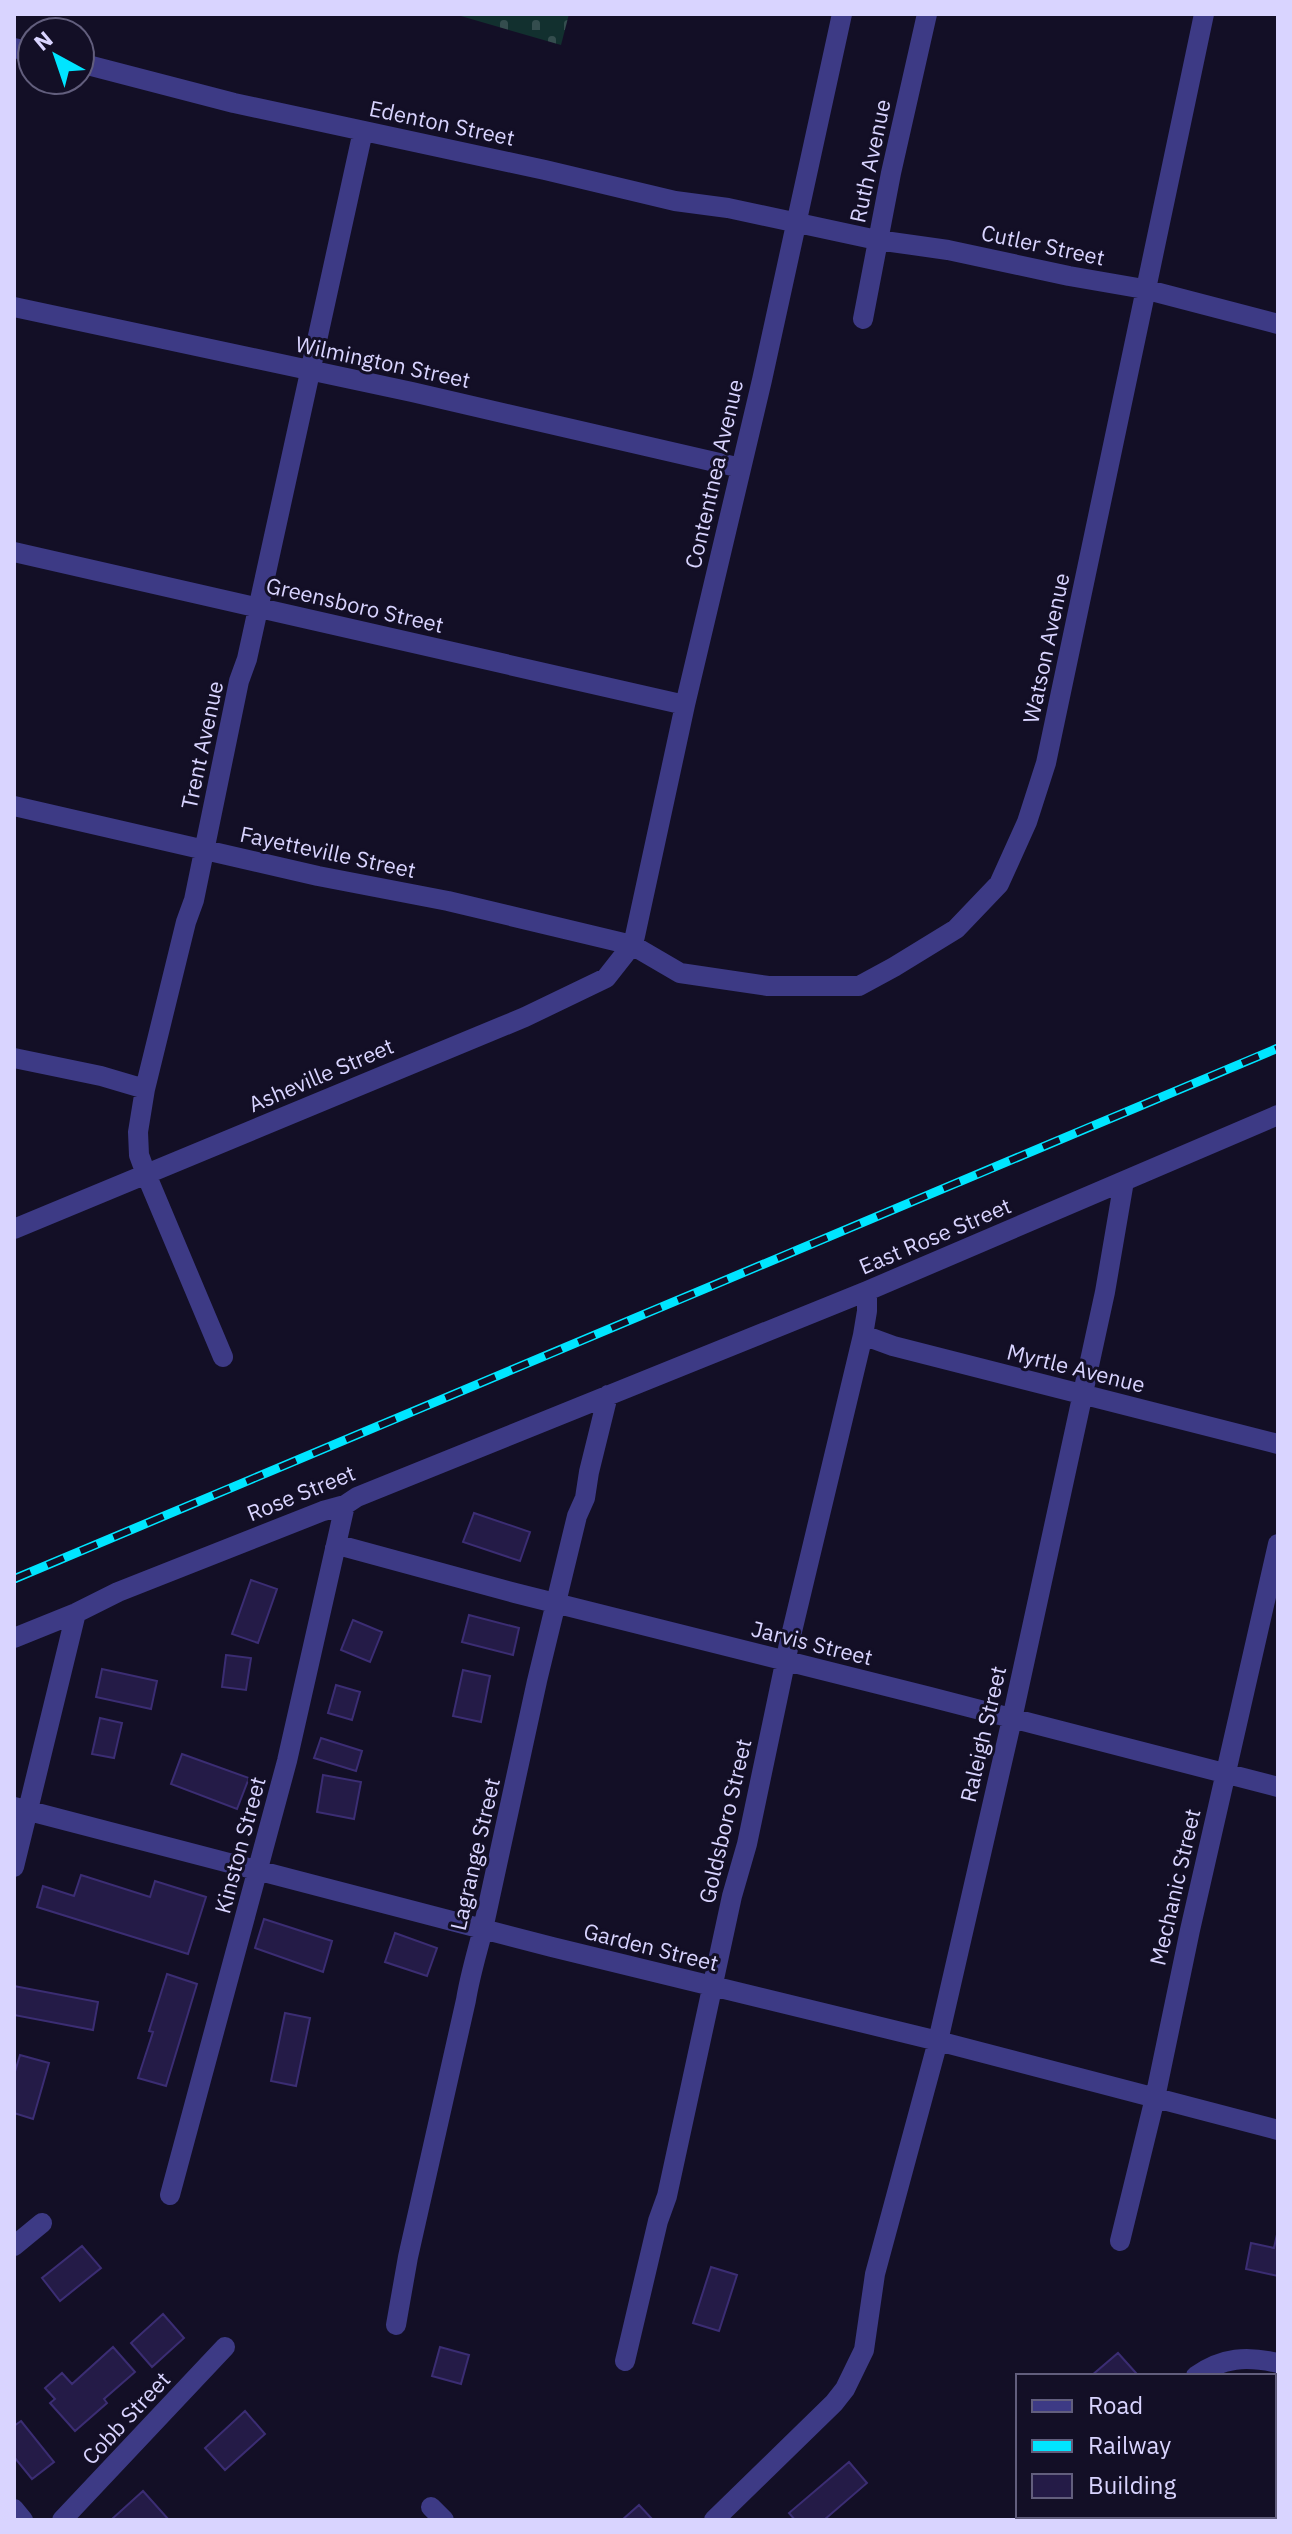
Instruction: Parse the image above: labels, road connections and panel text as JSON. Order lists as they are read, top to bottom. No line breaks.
{"streets":{"street":["Edenton Street","Ruth Avenue","Cutler Street","Wilmington Street","Contentnea Avenue","Greensboro Street","Watson Avenue","Trent Avenue","Fayetteville Street","Asheville Street","East Rose Street","Myrtle Avenue","Rose Street","Jarvis Street","Raleigh Street","Goldsboro Street","Kinston Street","Lagrange Street","Mechanic Street","Garden Street","Cobb Street"]},"crossings":[["Edenton Street","Cutler Street"],["Edenton Street","Contentnea Avenue"],["Edenton Street","Trent Avenue"],["Ruth Avenue","Cutler Street"],["Cutler Street","Contentnea Avenue"],["Cutler Street","Watson Avenue"],["Wilmington Street","Contentnea Avenue"],["Wilmington Street","Trent Avenue"],["Contentnea Avenue","Greensboro Street"],["Contentnea Avenue","Watson Avenue"],["Contentnea Avenue","Fayetteville Street"],["Contentnea Avenue","Asheville Street"],["Greensboro Street","Trent Avenue"],["Watson Avenue","Fayetteville Street"],["Watson Avenue","Asheville Street"],["Trent Avenue","Fayetteville Street"],["Trent Avenue","Asheville Street"],["Fayetteville Street","Asheville Street"],["East Rose Street","Rose Street"],["East Rose Street","Raleigh Street"],["East Rose Street","Goldsboro Street"],["East Rose Street","Lagrange Street"],["Myrtle Avenue","Raleigh Street"],["Myrtle Avenue","Goldsboro Street"],["Rose Street","Kinston Street"],["Rose Street","Lagrange Street"],["Jarvis Street","Raleigh Street"],["Jarvis Street","Goldsboro Street"],["Jarvis Street","Kinston Street"],["Jarvis Street","Lagrange Street"],["Jarvis Street","Mechanic Street"],["Raleigh Street","Garden Street"],["Goldsboro Street","Garden Street"],["Kinston Street","Garden Street"],["Lagrange Street","Garden Street"],["Mechanic Street","Garden Street"]],"legend":["Road","Railway","Building"],"north":"top left"}
